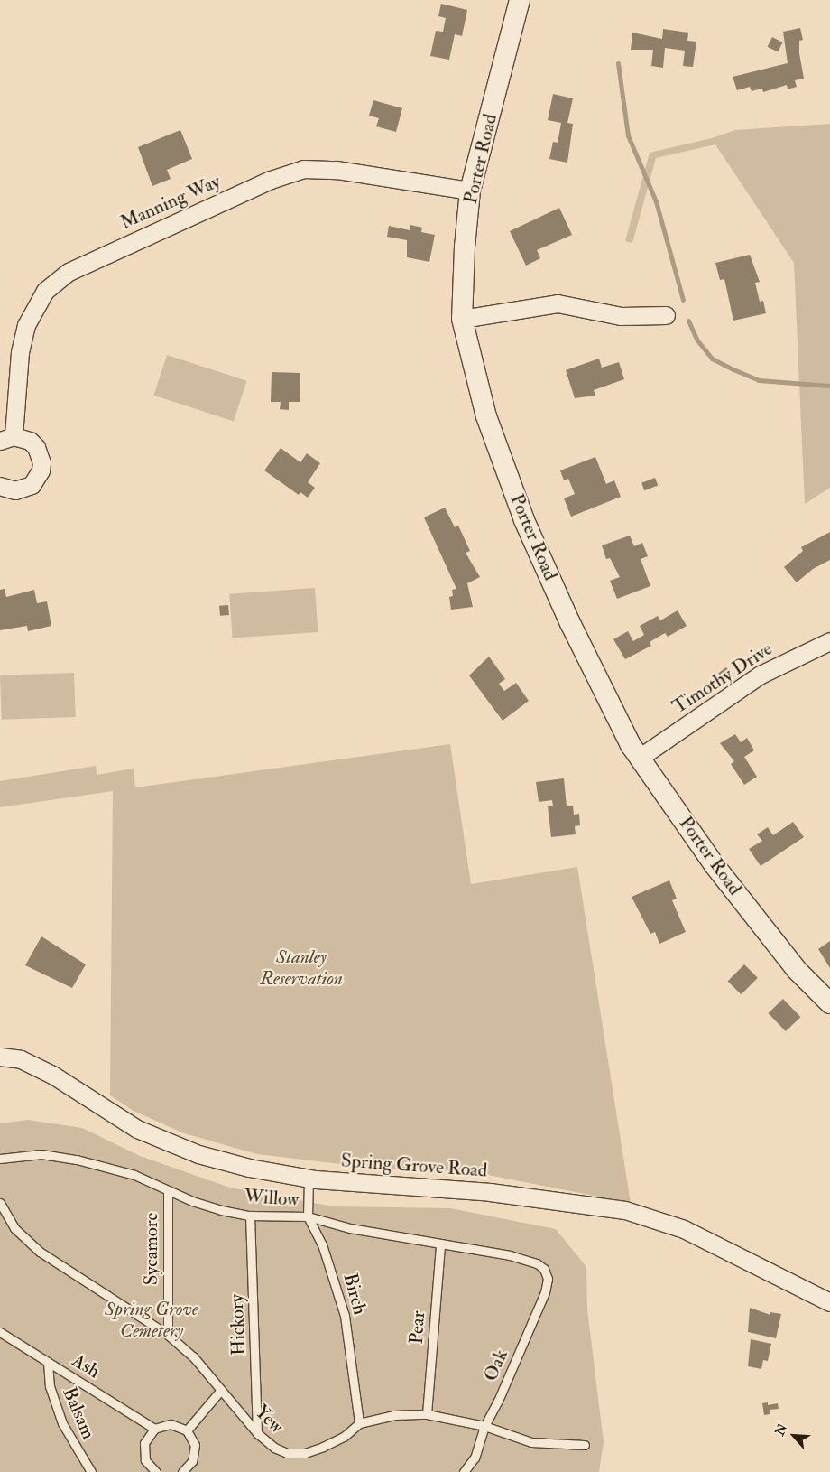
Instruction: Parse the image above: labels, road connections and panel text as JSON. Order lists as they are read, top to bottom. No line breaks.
{"streets":{"street":["Porter Road","Manning Way","Timothy Drive","Spring Grove Road"],"lane":["Willow","Sycamore","Birch","Hickory","Pear","Oak","Ash","Balsam","Yew"]},"crossings":[["Porter Road","Manning Way"],["Porter Road","Timothy Drive"],["Spring Grove Road","Birch"],["Willow","Sycamore"],["Willow","Birch"],["Willow","Hickory"],["Willow","Pear"],["Willow","Oak"],["Sycamore","Yew"],["Birch","Yew"],["Hickory","Yew"],["Pear","Yew"],["Oak","Yew"],["Ash","Balsam"]],"parks":["Stanley Reservation","Spring Grove Cemetery"],"north":"top left"}
